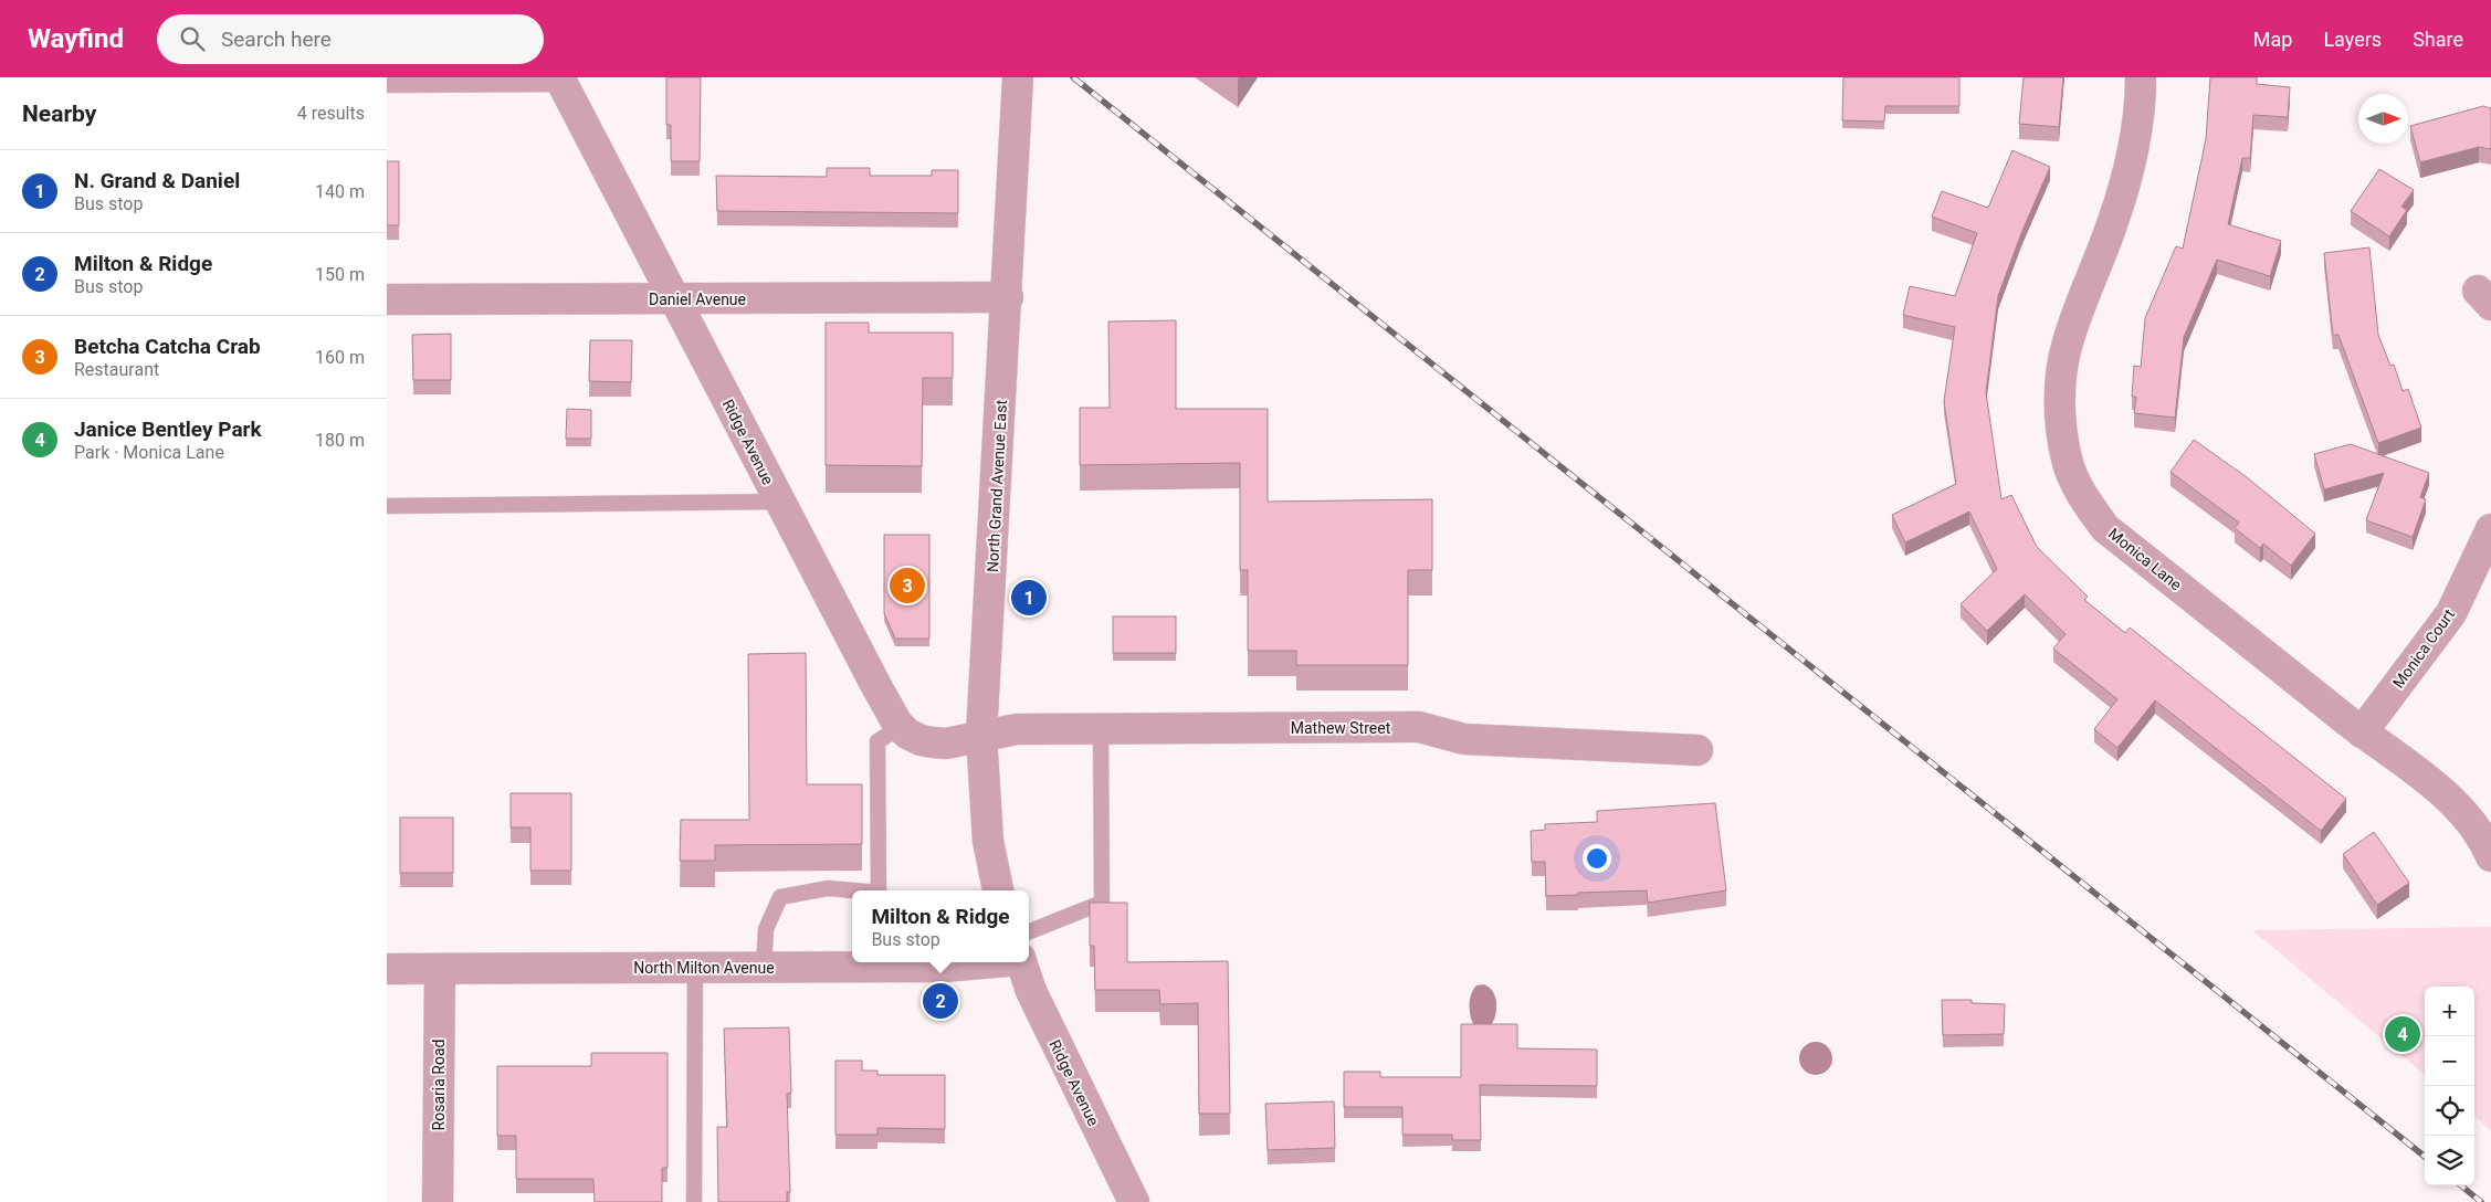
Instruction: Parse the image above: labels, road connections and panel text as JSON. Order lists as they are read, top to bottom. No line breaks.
{"streets":{"street":["Daniel Avenue","Ridge Avenue","North Grand Avenue East","Monica Lane","Monica Court","Mathew Street","North Milton Avenue","Rosaria Road"]},"crossings":[["Daniel Avenue","Ridge Avenue"],["Daniel Avenue","North Grand Avenue East"],["Ridge Avenue","North Grand Avenue East"],["Ridge Avenue","Mathew Street"],["North Grand Avenue East","Mathew Street"],["Monica Lane","Monica Court"],["North Milton Avenue","Rosaria Road"]],"north":"right","page":{"header":"Wayfind","search":"Search here","nav":["Map","Layers","Share"],"heading":["Nearby","4 results"],"list":[{"mark":"1","name":"N. Grand & Daniel","note":"Bus stop","value":"140 m"},{"mark":"2","name":"Milton & Ridge","note":"Bus stop","value":"150 m"},{"mark":"3","name":"Betcha Catcha Crab","note":"Restaurant","value":"160 m"},{"mark":"4","name":"Janice Bentley Park","note":"Park · Monica Lane","value":"180 m"}],"pins":["3","1","2","4"],"popup":["Milton & Ridge","Bus stop"],"map_buttons":["+","−"]}}
